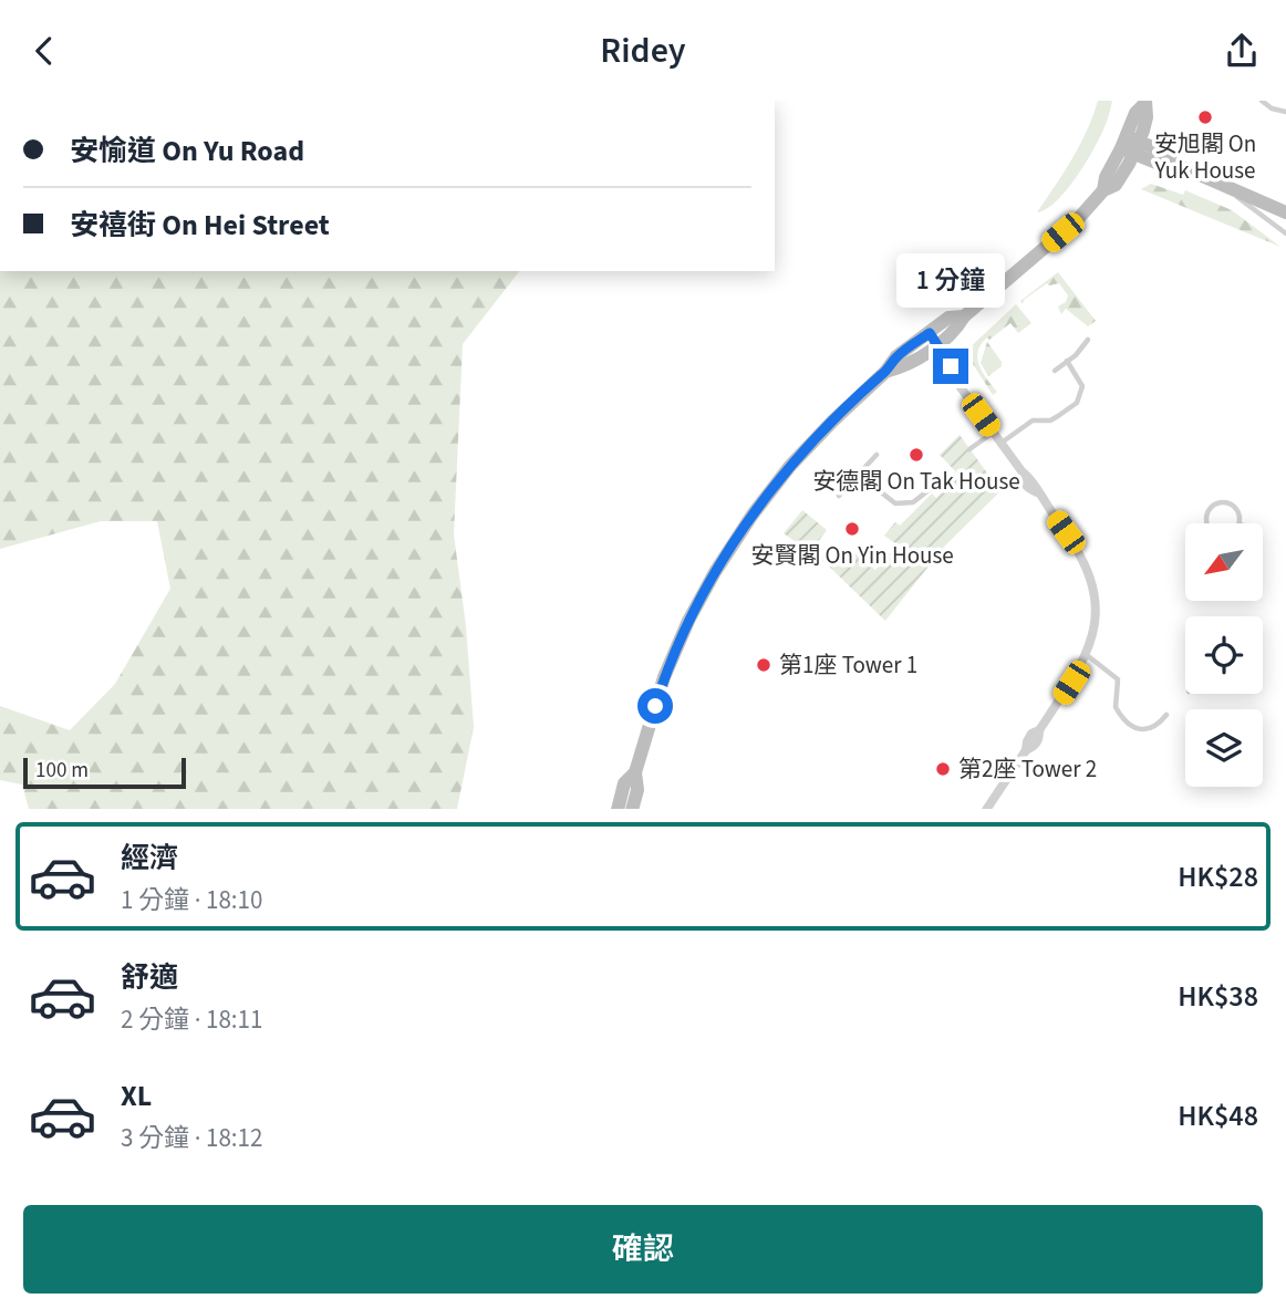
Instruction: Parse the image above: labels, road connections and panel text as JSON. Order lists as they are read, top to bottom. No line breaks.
{"places":["安旭閣 On Yuk House","安德閣 On Tak House","安賢閣 On Yin House","第1座 Tower 1","第2座 Tower 2"],"scale_bar":"100 m","north":"bottom left","page":{"header":"Ridey","banner":["安愉道 On Yu Road","安禧街 On Hei Street"],"bubble":"1 分鐘","scale":"100 m","list":[{"name":"經濟","note":"1 分鐘 · 18:10","value":"HK$28"},{"name":"舒適","note":"2 分鐘 · 18:11","value":"HK$38"},{"name":"XL","note":"3 分鐘 · 18:12","value":"HK$48"}],"buttons":"確認"}}
